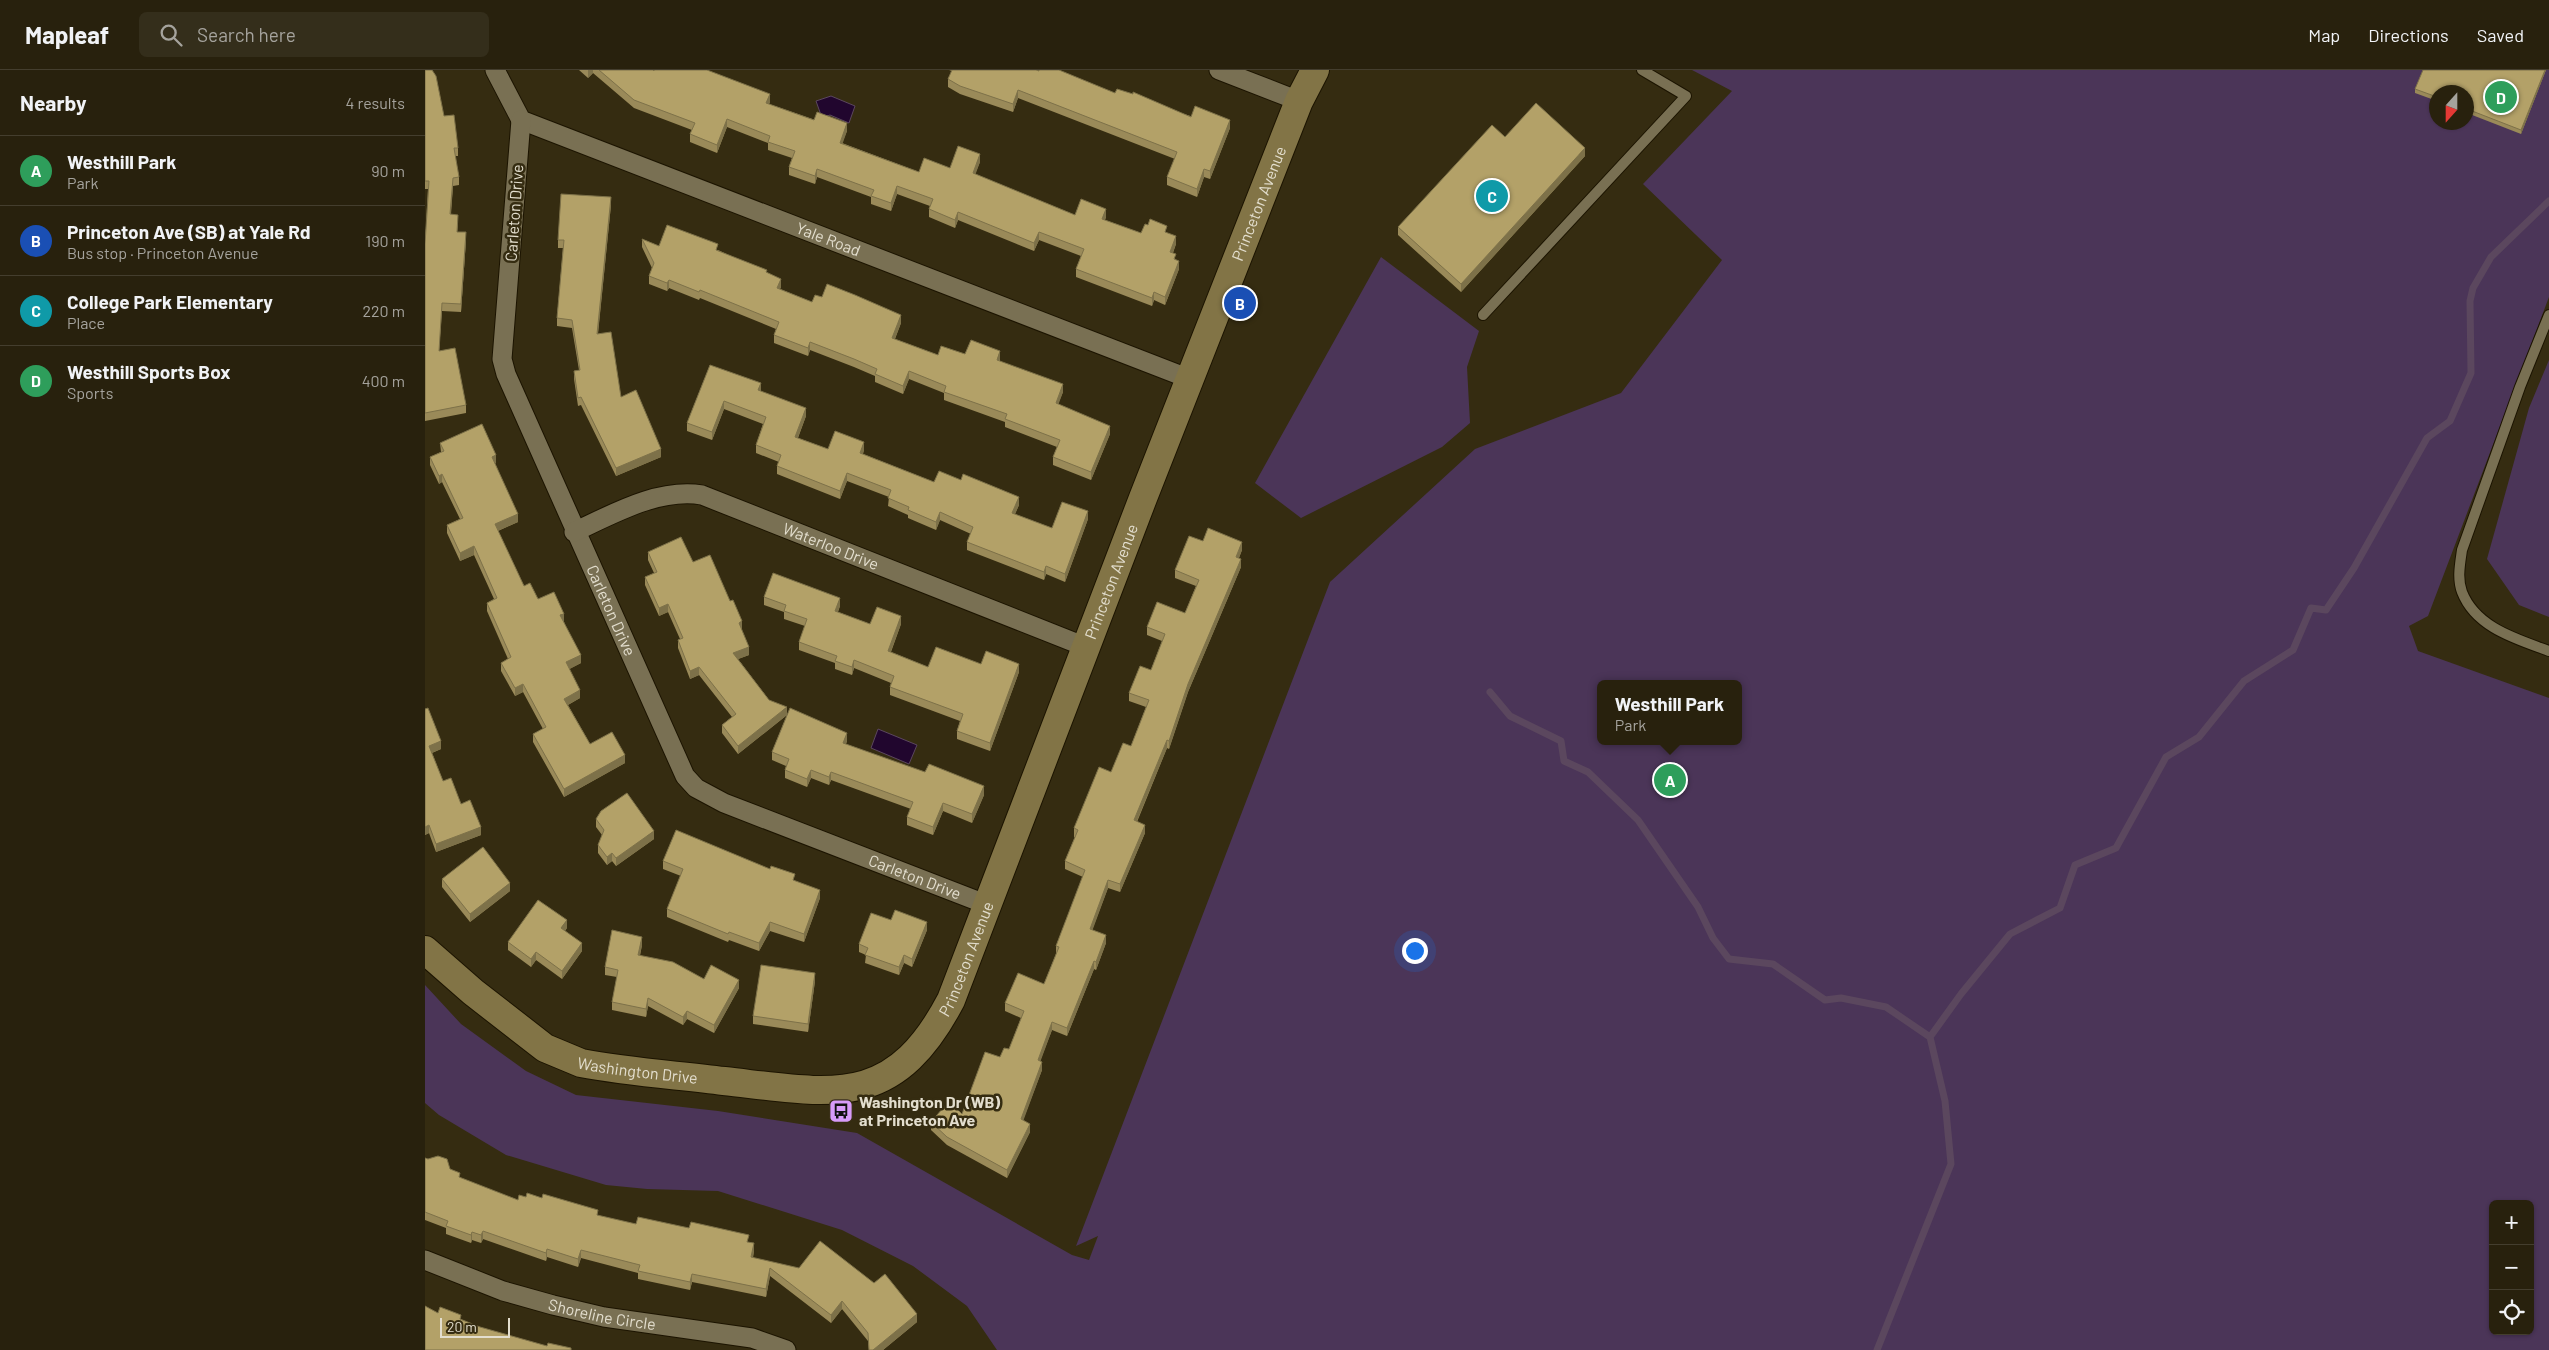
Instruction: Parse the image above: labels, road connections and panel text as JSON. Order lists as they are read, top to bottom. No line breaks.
{"streets":{"street":["Princeton Avenue","Carleton Drive","Yale Road","Waterloo Drive","Washington Drive","Shoreline Circle"]},"crossings":[["Princeton Avenue","Carleton Drive"],["Princeton Avenue","Yale Road"],["Princeton Avenue","Waterloo Drive"],["Princeton Avenue","Washington Drive"],["Carleton Drive","Yale Road"],["Carleton Drive","Waterloo Drive"]],"places":{"bus stop":["Washington Dr (WB) at Princeton Ave"]},"scale_bar":"20 m","north":"bottom","page":{"header":"Mapleaf","search":"Search here","nav":["Map","Directions","Saved"],"heading":["Nearby","4 results"],"pins":["D","C","B","A"],"list":[{"mark":"A","name":"Westhill Park","note":"Park","value":"90 m"},{"mark":"B","name":"Princeton Ave (SB) at Yale Rd","note":"Bus stop · Princeton Avenue","value":"190 m"},{"mark":"C","name":"College Park Elementary","note":"Place","value":"220 m"},{"mark":"D","name":"Westhill Sports Box","note":"Sports","value":"400 m"}],"popup":["Westhill Park","Park"],"map_buttons":["+","−"],"scale":"20 m"}}
